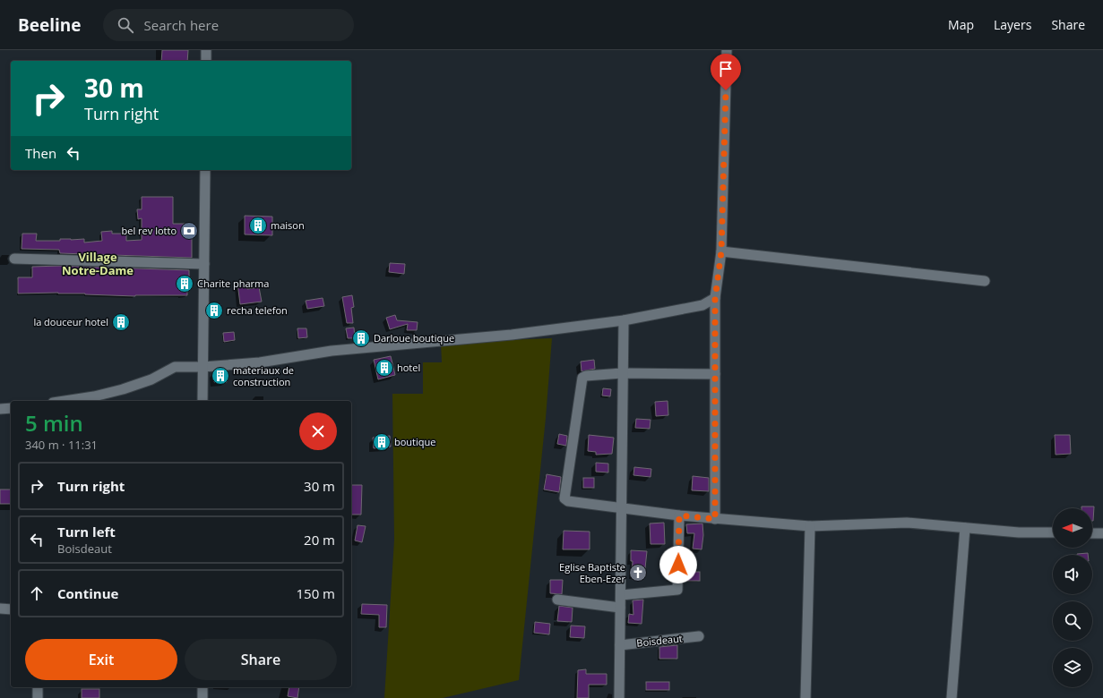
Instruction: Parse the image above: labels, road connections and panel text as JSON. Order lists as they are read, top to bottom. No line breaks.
{"streets":{"street":["Boisdeaut"]},"districts":["Village Notre-Dame"],"places":{"building":["maison","Charite pharma","recha telefon","la douceur hotel","Darloue boutique","hotel","materiaux de construction","boutique"],"bank":["bel rev lotto"],"church":["Eglise Baptiste Eben-Ezer"]},"north":"left","page":{"header":"Beeline","search":"Search here","nav":["Map","Layers","Share"],"turn":["30 m","Turn right"],"then":"Then","heading":["5 min","340 m · 11:31"],"list":[{"name":"Turn right","value":"30 m"},{"name":"Turn left","note":"Boisdeaut","value":"20 m"},{"name":"Continue","value":"150 m"}],"buttons":["Exit","Share"]}}
